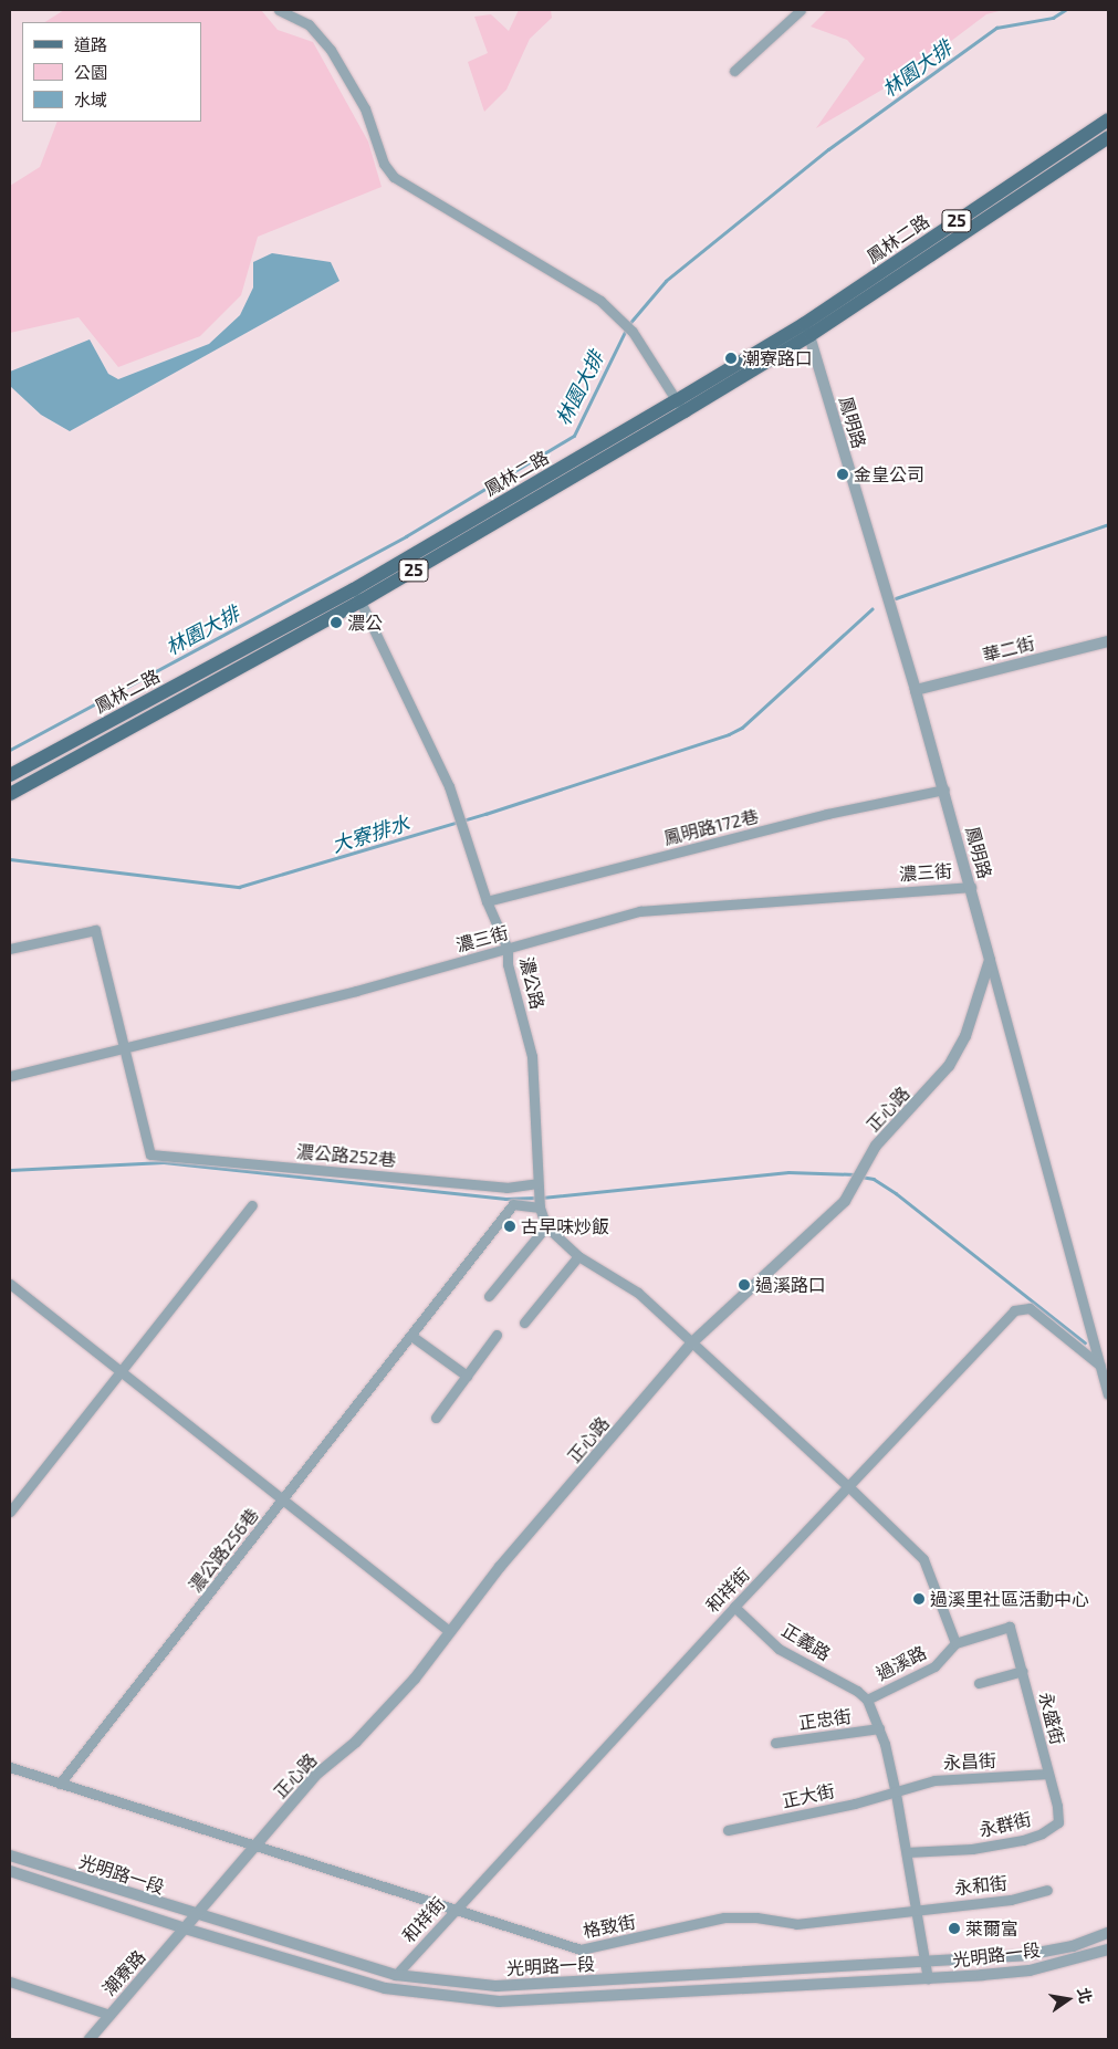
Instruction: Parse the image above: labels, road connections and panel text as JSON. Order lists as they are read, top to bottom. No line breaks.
{"streets":{"main road":["25","鳳林二路"],"street":["鳳明路","華二街","鳳明路172巷","濃三街","濃公路","正心路","濃公路252巷","濃公路256巷","和祥街","正義路","過溪路","永盛街","正忠街","永昌街","正大街","永群街","光明路一段","永和街","格致街","潮寮路"]},"crossings":[["鳳林二路","鳳明路"],["鳳林二路","濃公路"],["鳳明路","華二街"],["鳳明路","鳳明路172巷"],["鳳明路","濃三街"],["鳳明路","正心路"],["鳳明路","和祥街"],["鳳明路172巷","濃公路"],["濃三街","濃公路"],["濃三街","濃公路252巷"],["濃公路","正心路"],["濃公路","濃公路252巷"],["濃公路","濃公路256巷"],["正心路","光明路一段"],["正心路","格致街"],["正心路","潮寮路"],["濃公路256巷","格致街"],["和祥街","正義路"],["和祥街","光明路一段"],["和祥街","格致街"],["正義路","過溪路"],["過溪路","永盛街"],["過溪路","正忠街"],["過溪路","永昌街"],["過溪路","正大街"],["過溪路","永群街"],["過溪路","光明路一段"],["過溪路","永和街"],["過溪路","格致街"],["永盛街","永昌街"],["永盛街","永群街"],["永昌街","正大街"],["永昌街","永群街"],["光明路一段","潮寮路"],["永和街","格致街"]],"water":["林園大排","大寮排水"],"places":["潮寮路口","金皇公司","濃公","古早味炒飯","過溪路口","過溪里社區活動中心","萊爾富"],"legend":["道路","公園","水域"],"north":"right"}
